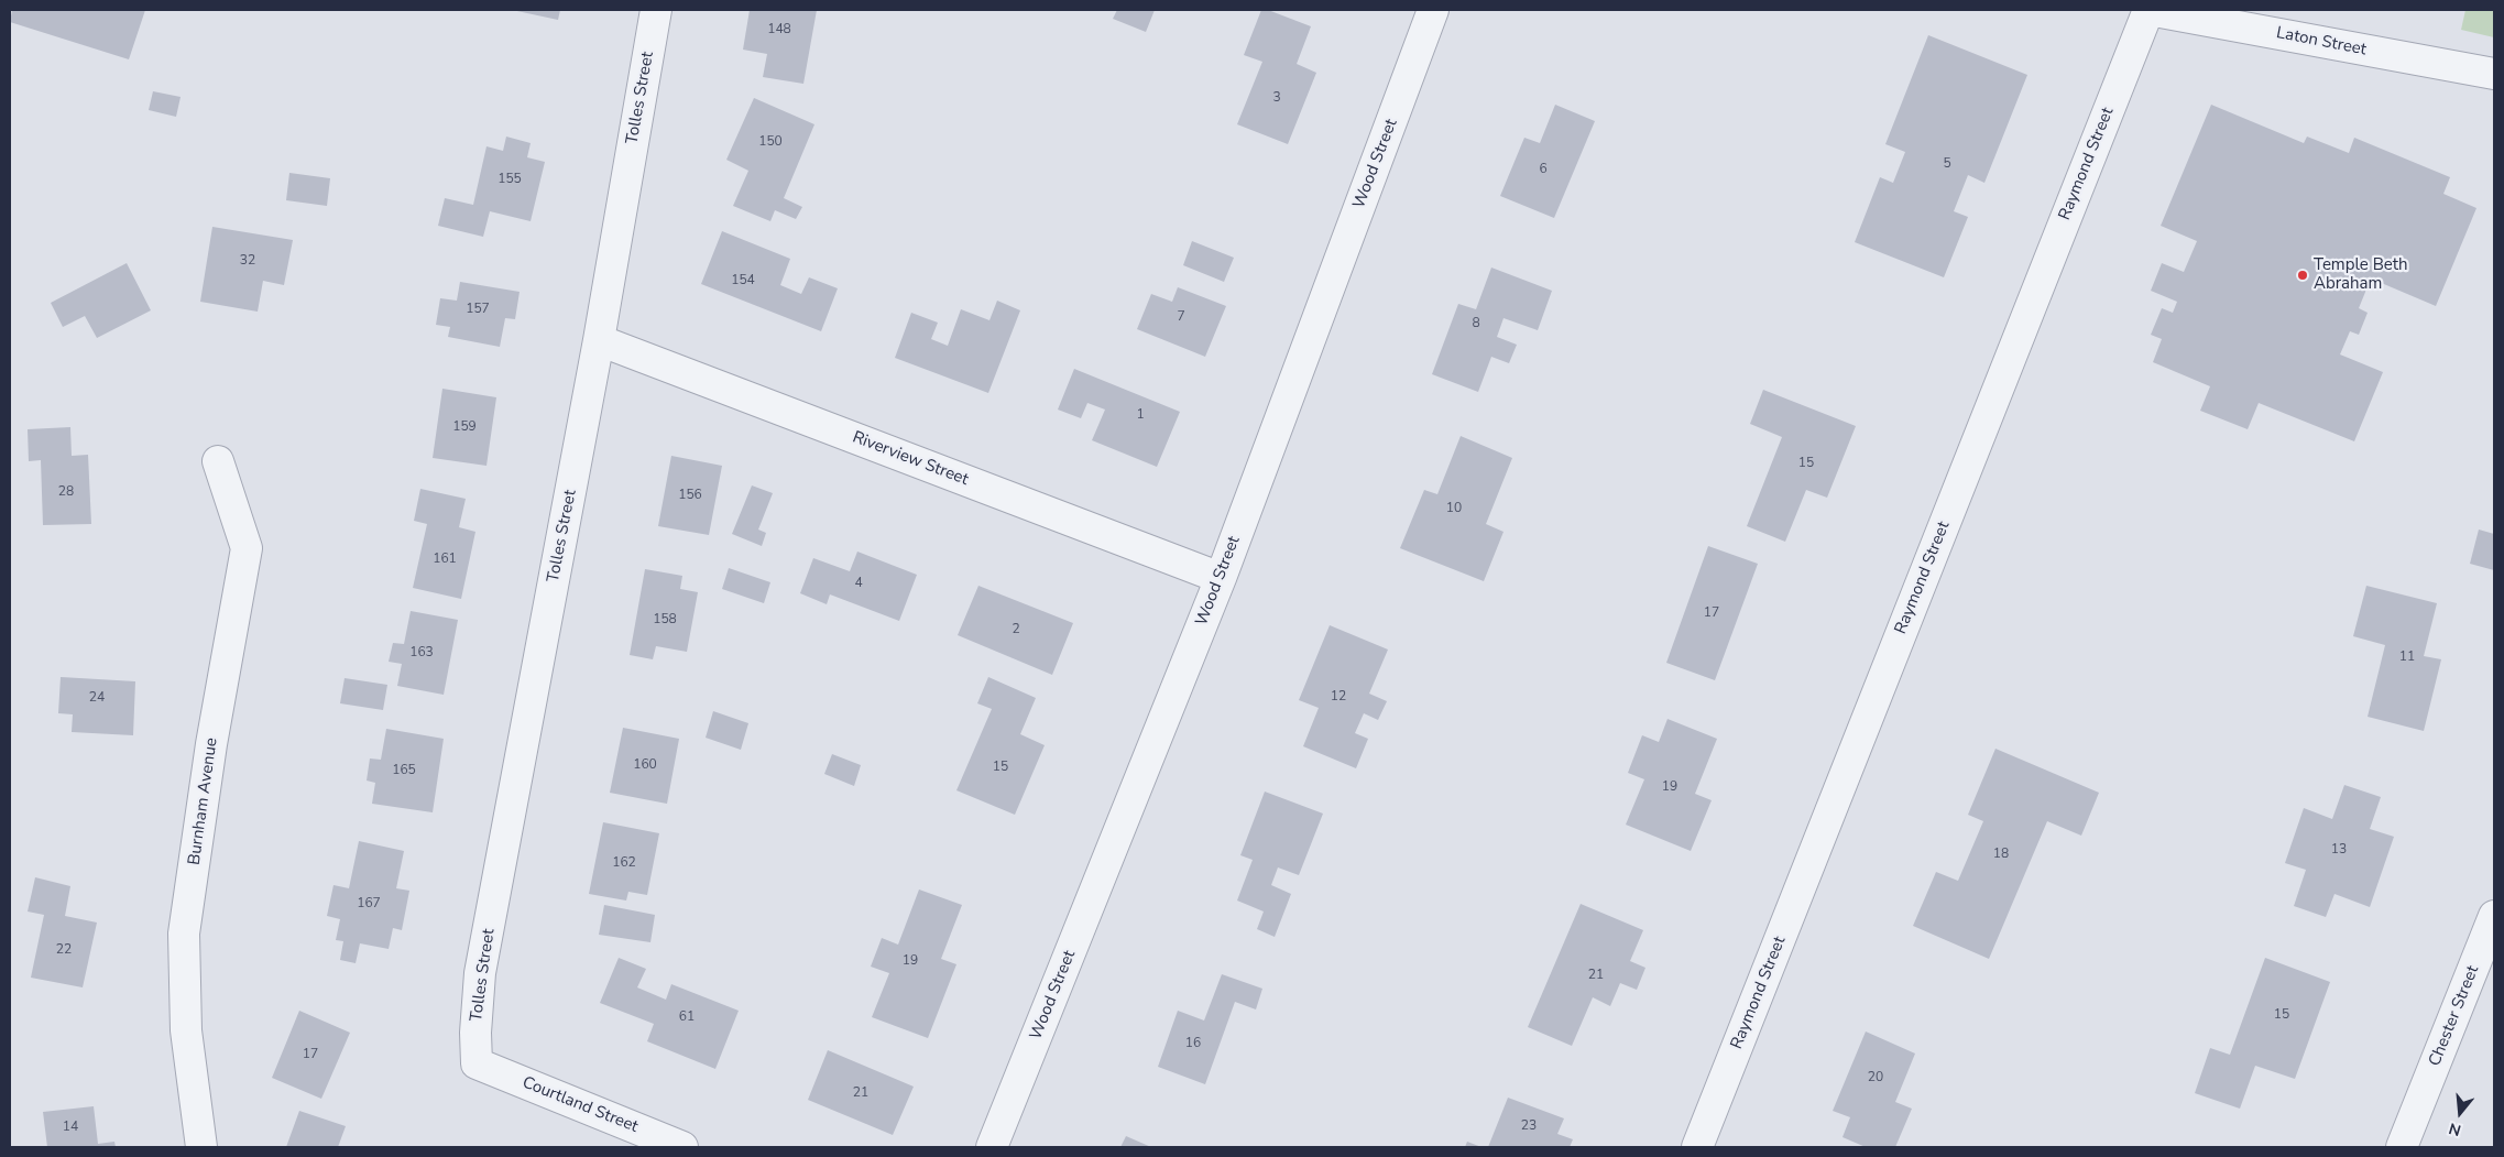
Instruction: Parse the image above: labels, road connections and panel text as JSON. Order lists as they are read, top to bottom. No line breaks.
{"streets":{"street":["Laton Street","Tolles Street","Wood Street","Raymond Street","Riverview Street","Burnham Avenue","Chester Street","Courtland Street"]},"crossings":[["Laton Street","Raymond Street"],["Tolles Street","Riverview Street"],["Tolles Street","Courtland Street"],["Wood Street","Riverview Street"]],"places":["Temple Beth Abraham"],"house_numbers":["148","3","150","5","6","155","32","154","157","7","8","1","159","15","28","156","10","161","4","17","158","2","163","11","12","24","160","15","165","19","13","18","162","167","22","19","21","15","61","16","17","20","21","23","14"],"north":"bottom"}
